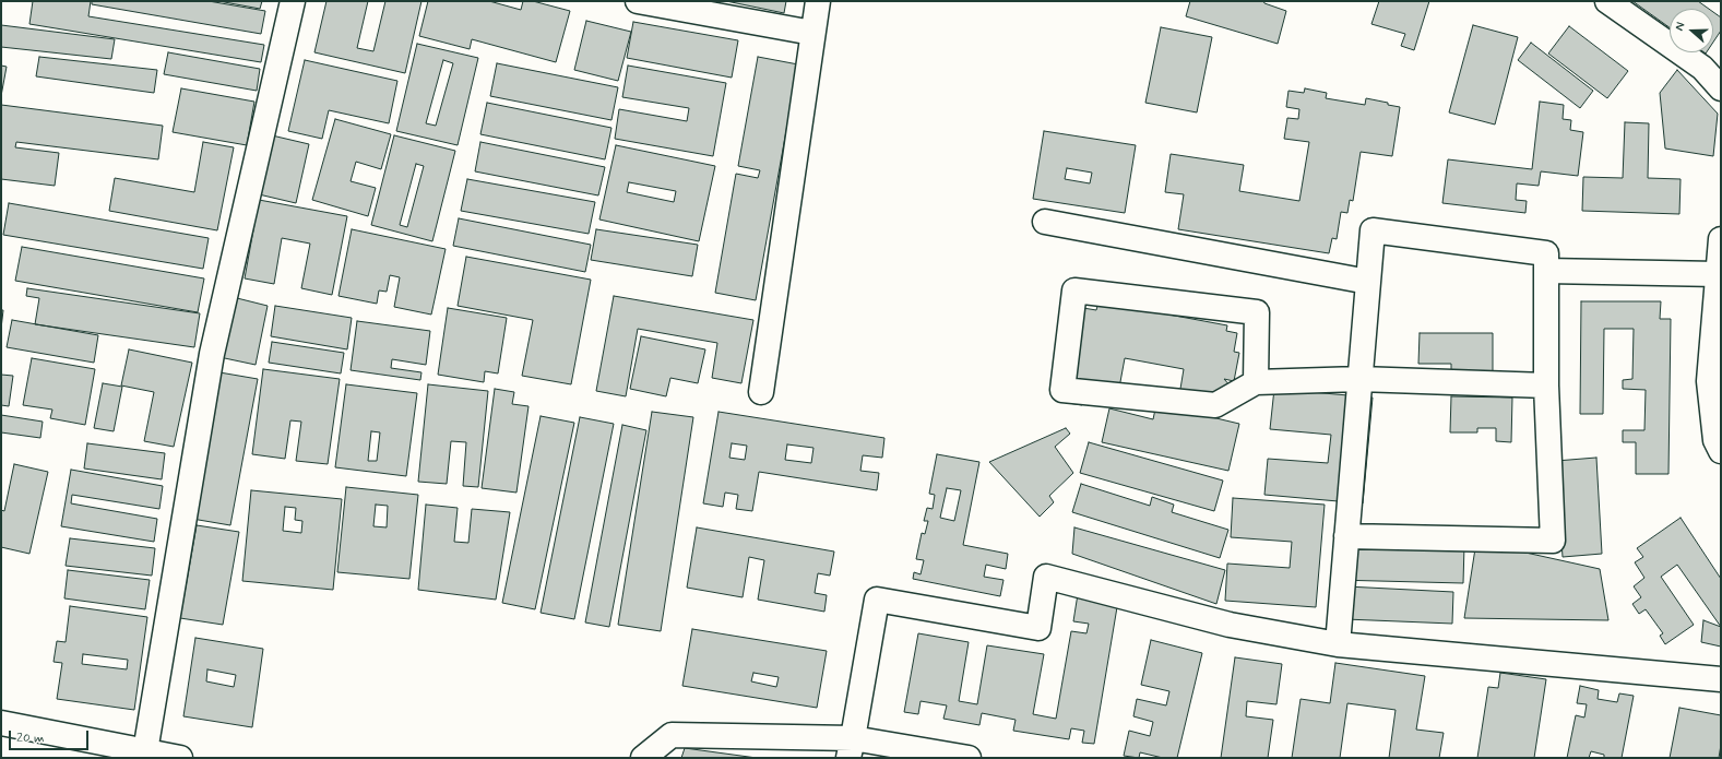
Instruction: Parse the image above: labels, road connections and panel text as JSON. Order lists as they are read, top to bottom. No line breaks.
{"scale_bar":"20 m","north":"left"}
